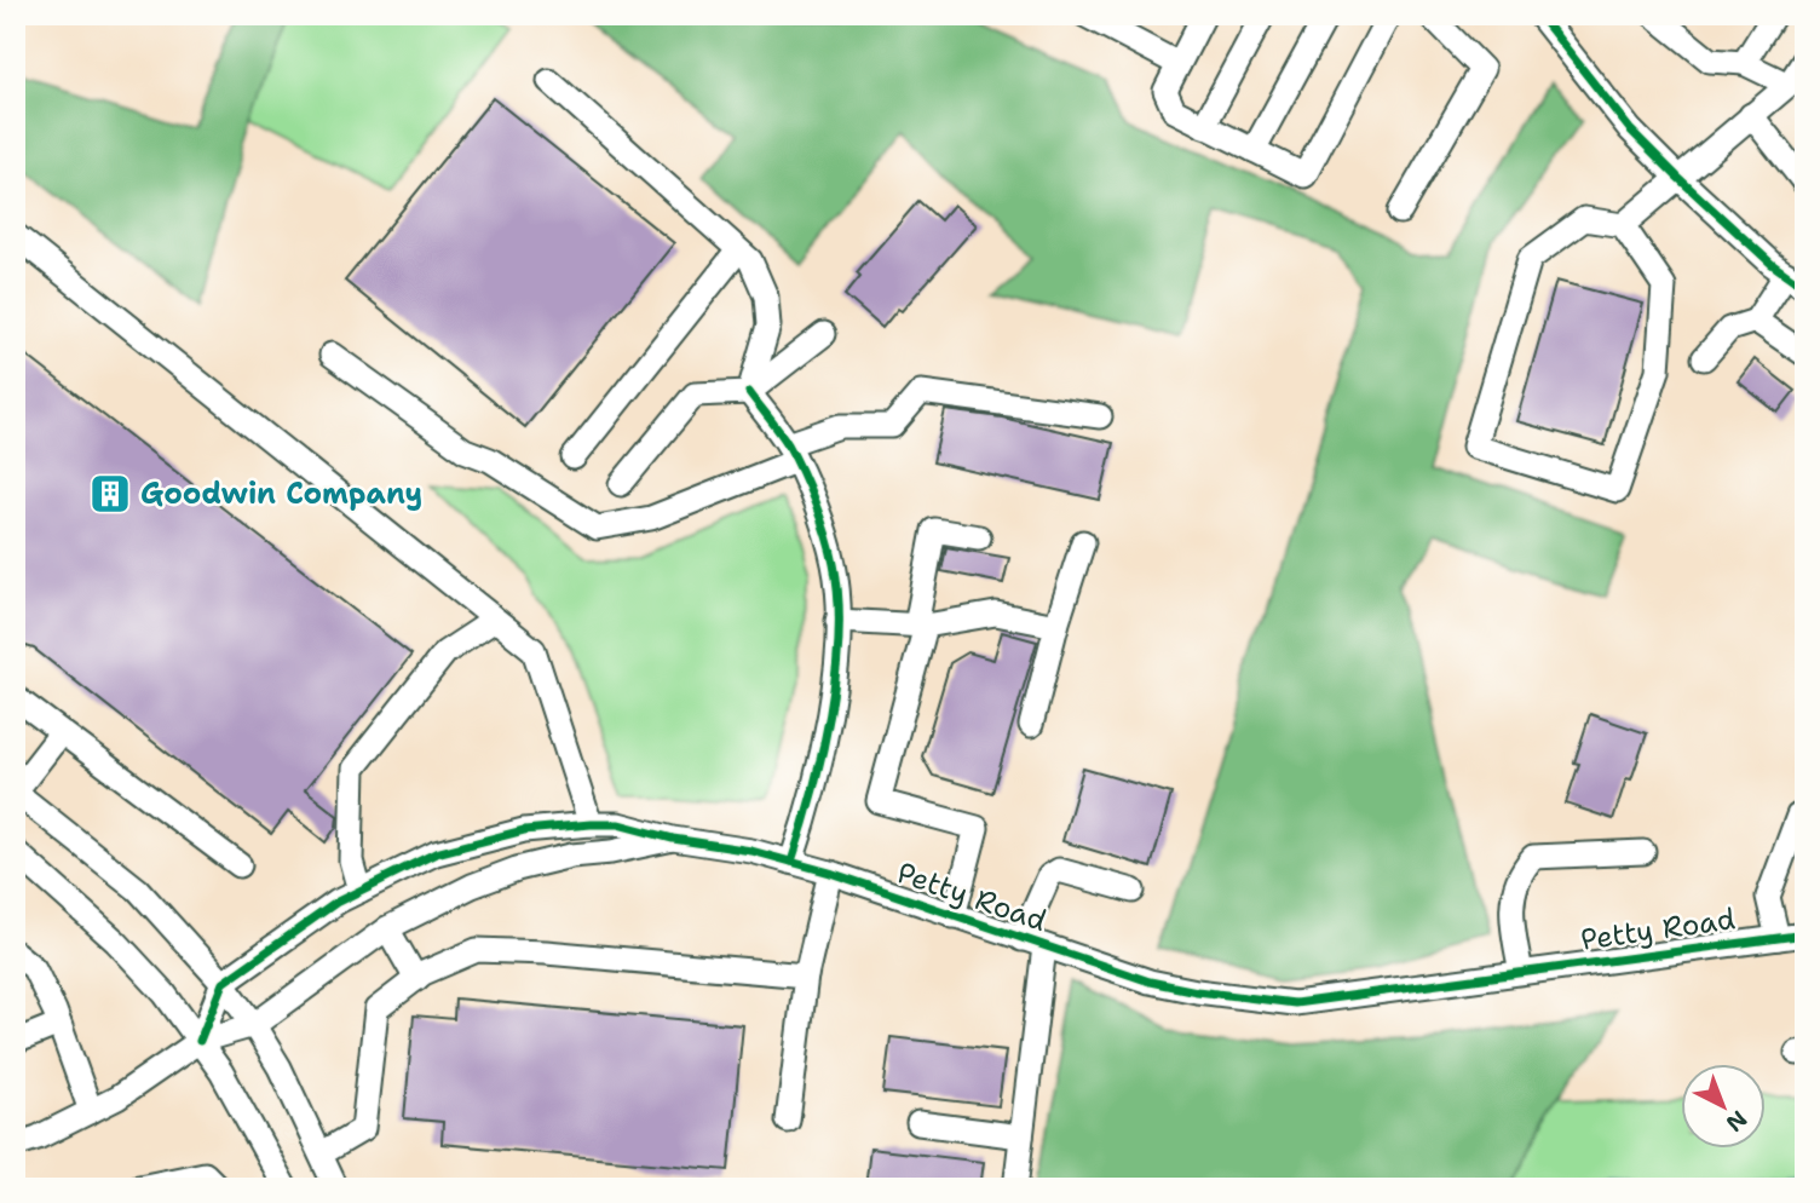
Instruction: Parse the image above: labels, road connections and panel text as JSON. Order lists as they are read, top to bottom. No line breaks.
{"streets":{"street":["Petty Road"]},"places":{"building":["Goodwin Company"]},"north":"bottom right"}
